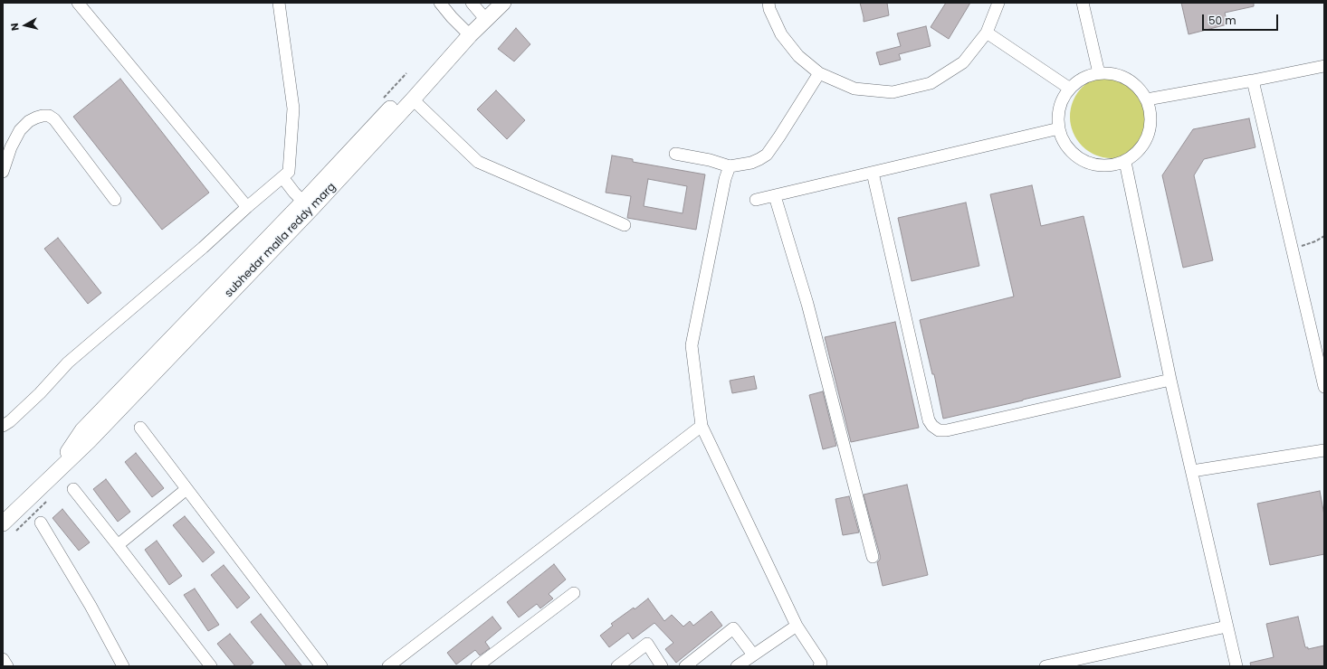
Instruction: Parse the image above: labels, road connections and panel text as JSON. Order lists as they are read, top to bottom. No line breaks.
{"streets":{"main road":["subhedar malla reddy marg"]},"scale_bar":"50 m","north":"left"}
